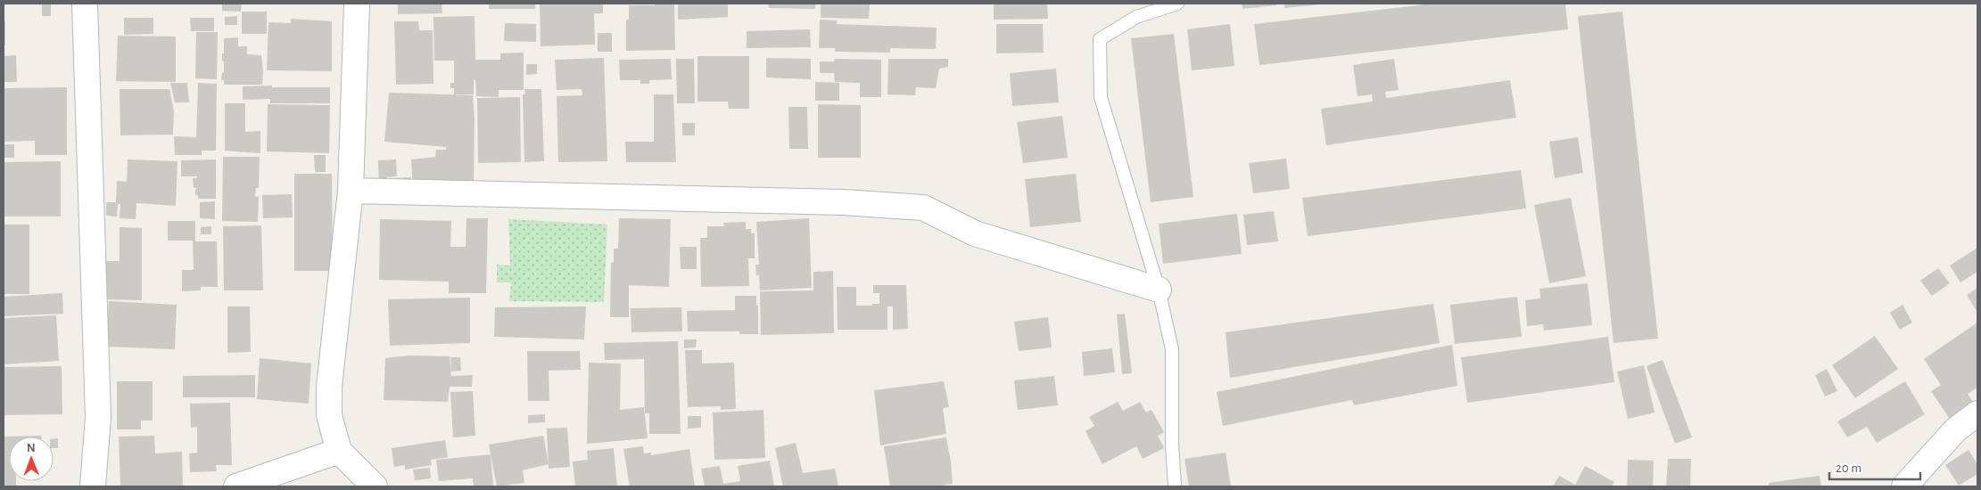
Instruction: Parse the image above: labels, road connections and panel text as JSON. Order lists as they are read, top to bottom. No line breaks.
{"scale_bar":"20 m","north":"top"}
